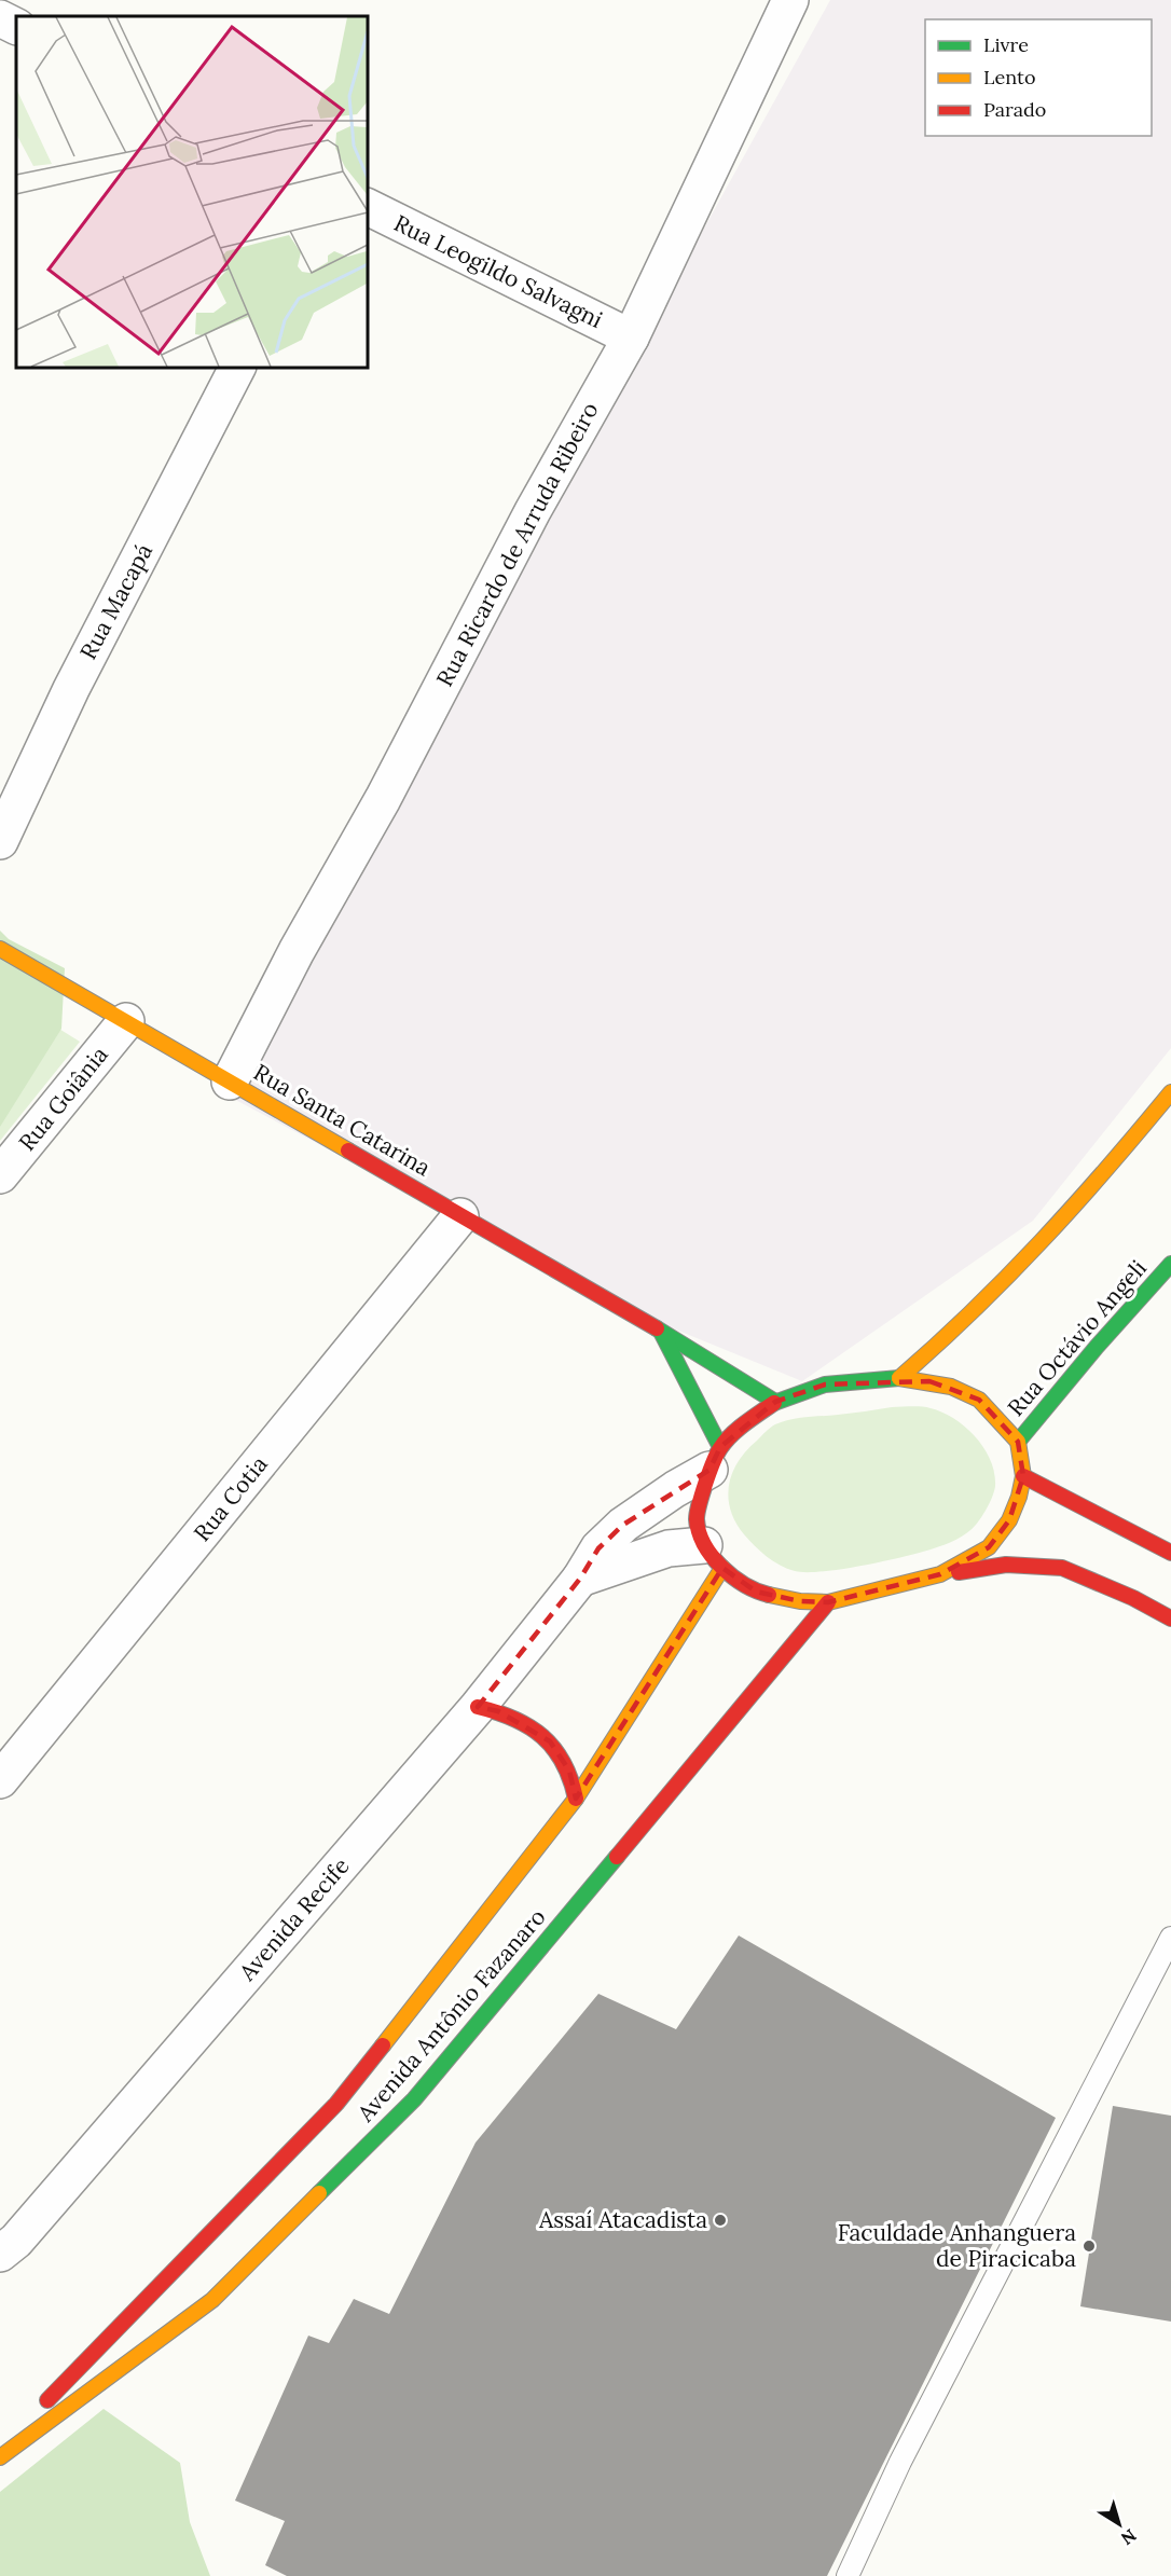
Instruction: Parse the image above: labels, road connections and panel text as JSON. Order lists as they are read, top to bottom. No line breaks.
{"streets":{"main road":["Rua Santa Catarina","Rua Octávio Angeli","Avenida Antônio Fazanaro"],"street":["Rua Leogildo Salvagni","Rua Ricardo de Arruda Ribeiro","Rua Macapá","Rua Goiânia","Rua Cotia","Avenida Recife"]},"crossings":[["Rua Leogildo Salvagni","Rua Ricardo de Arruda Ribeiro"],["Rua Ricardo de Arruda Ribeiro","Rua Santa Catarina"],["Rua Goiânia","Rua Santa Catarina"],["Rua Santa Catarina","Rua Cotia"]],"places":["Assaí Atacadista","Faculdade Anhanguera de Piracicaba"],"legend":["Livre","Lento","Parado"],"north":"bottom right"}
